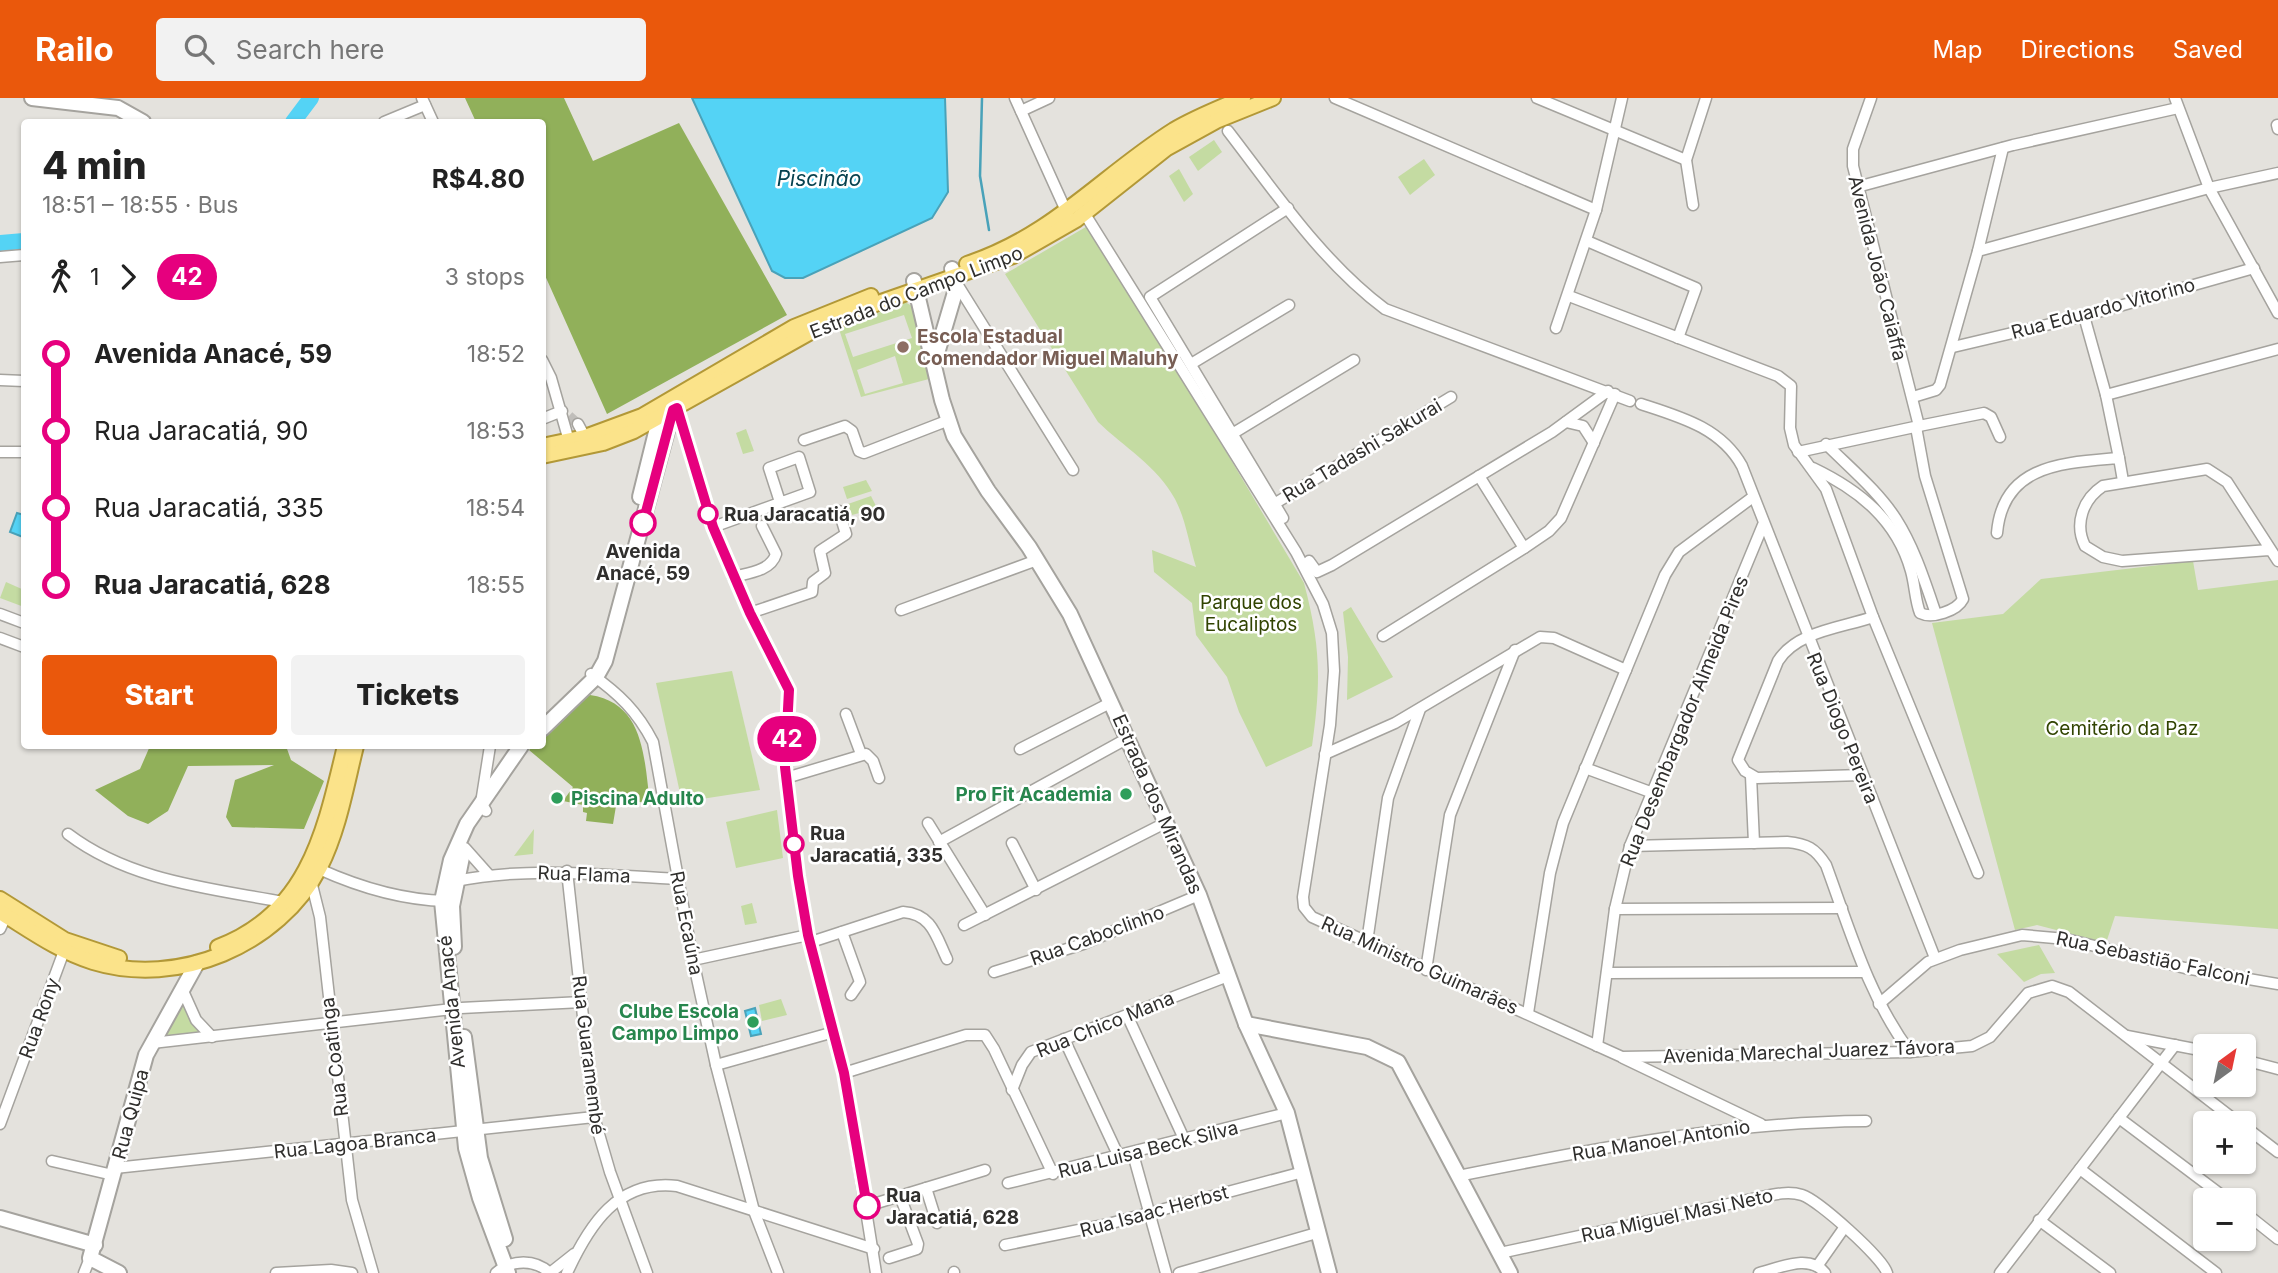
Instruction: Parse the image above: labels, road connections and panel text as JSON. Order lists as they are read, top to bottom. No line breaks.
{"streets":{"main road":["Estrada do Campo Limpo"],"street":["Avenida João Caiaffa","Rua Eduardo Vitorino","Rua Tadashi Sakurai","Rua Desembargador Almeida Pires","Rua Diogo Pereira","Estrada dos Mirandas","Rua Flama","Rua Ecaúna","Rua Caboclinho","Rua Sebastião Falconi","Rua Ministro Guimarães","Avenida Anacé","Rua Rony","Rua Chico Mana","Avenida Marechal Juarez Távora","Rua Guaramembé","Rua Coatinga","Rua Quipa","Rua Manoel Antonio","Rua Lagoa Branca","Rua Luisa Beck Silva","Rua Isaac Herbst","Rua Miguel Masi Neto"]},"crossings":[["Estrada do Campo Limpo","Estrada dos Mirandas"],["Rua Desembargador Almeida Pires","Rua Diogo Pereira"],["Rua Desembargador Almeida Pires","Avenida Marechal Juarez Távora"],["Rua Diogo Pereira","Rua Sebastião Falconi"],["Estrada dos Mirandas","Rua Caboclinho"],["Estrada dos Mirandas","Rua Chico Mana"],["Estrada dos Mirandas","Rua Luisa Beck Silva"],["Estrada dos Mirandas","Rua Isaac Herbst"],["Rua Flama","Rua Ecaúna"],["Rua Flama","Avenida Anacé"],["Rua Flama","Rua Guaramembé"],["Rua Ministro Guimarães","Avenida Marechal Juarez Távora"],["Avenida Anacé","Rua Lagoa Branca"],["Rua Guaramembé","Rua Lagoa Branca"],["Rua Coatinga","Rua Lagoa Branca"],["Rua Quipa","Rua Lagoa Branca"]],"water":["Piscinão"],"parks":["Parque dos Eucaliptos","Cemitério da Paz"],"places":["Escola Estadual Comendador Miguel Maluhy","Rua Jaracatiá, 90","Avenida Anacé, 59","Pro Fit Academia","Piscina Adulto","Rua Jaracatiá, 335","Clube Escola Campo Limpo","Rua Jaracatiá, 628"],"lines":["bus line 42"],"north":"top right","page":{"header":"Railo","search":"Search here","nav":["Map","Directions","Saved"],"on_map":"42","heading":["4 min","18:51 – 18:55 · Bus","R$4.80"],"legs":["1","42","3 stops"],"list":[{"name":"Avenida Anacé, 59","value":"18:52"},{"name":"Rua Jaracatiá, 90","value":"18:53"},{"name":"Rua Jaracatiá, 335","value":"18:54"},{"name":"Rua Jaracatiá, 628","value":"18:55"}],"buttons":["Start","Tickets"],"map_buttons":["+","−"]}}
